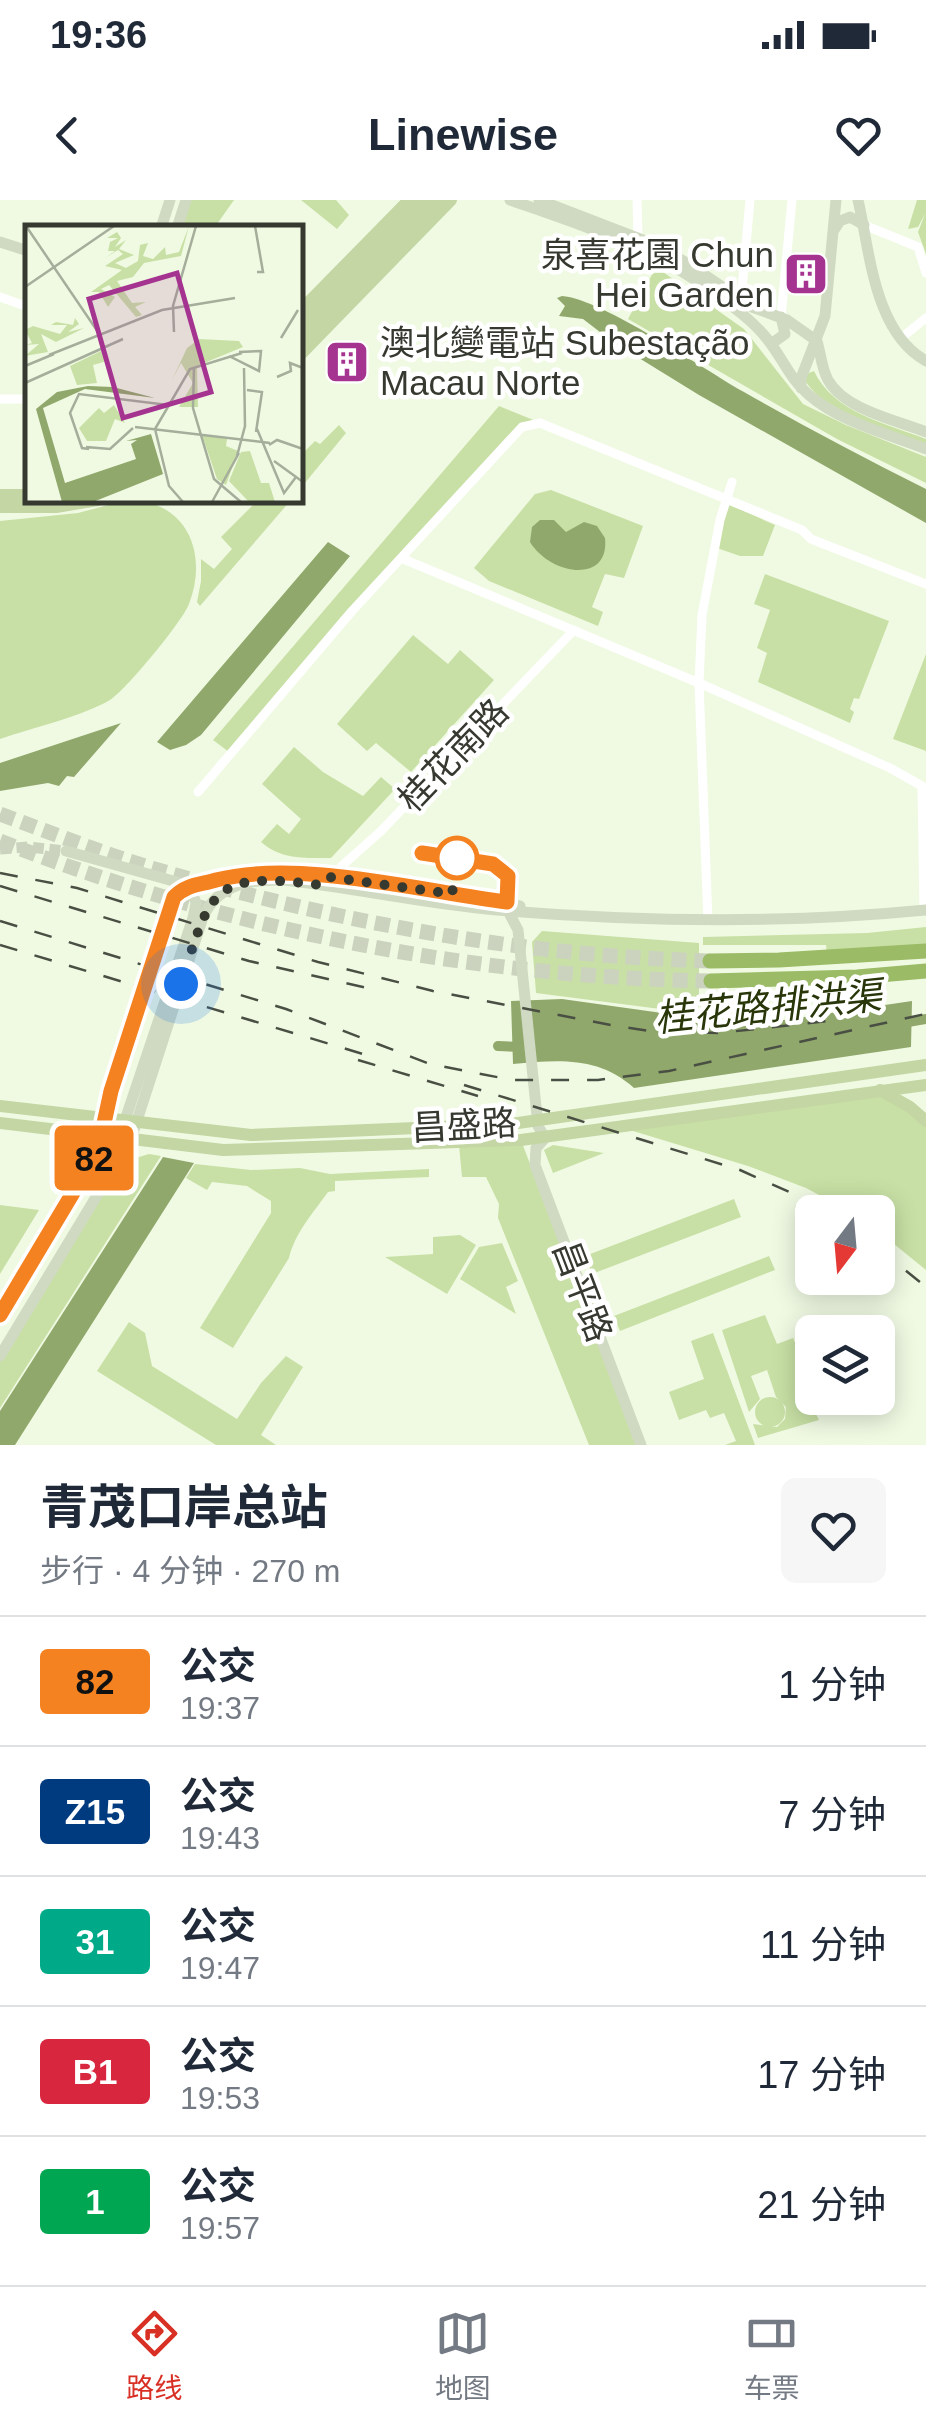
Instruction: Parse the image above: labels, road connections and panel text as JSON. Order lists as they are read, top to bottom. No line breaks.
{"streets":{"main road":["昌盛路","昌平路"],"street":["桂花南路"]},"water":["桂花路排洪渠"],"places":{"building":["泉喜花園 Chun Hei Garden","澳北變電站 Subestação Macau Norte"]},"lines":["bus line 82"],"north":"bottom","page":{"status":"19:36","header":"Linewise","on_map":"82","heading":["青茂口岸总站","步行 · 4 分钟 · 270 m"],"list":[{"mark":"82","name":"公交","note":"19:37","value":"1 分钟"},{"mark":"Z15","name":"公交","note":"19:43","value":"7 分钟"},{"mark":"31","name":"公交","note":"19:47","value":"11 分钟"},{"mark":"B1","name":"公交","note":"19:53","value":"17 分钟"},{"mark":"1","name":"公交","note":"19:57","value":"21 分钟"}],"tabs":["路线","地图","车票"]}}
